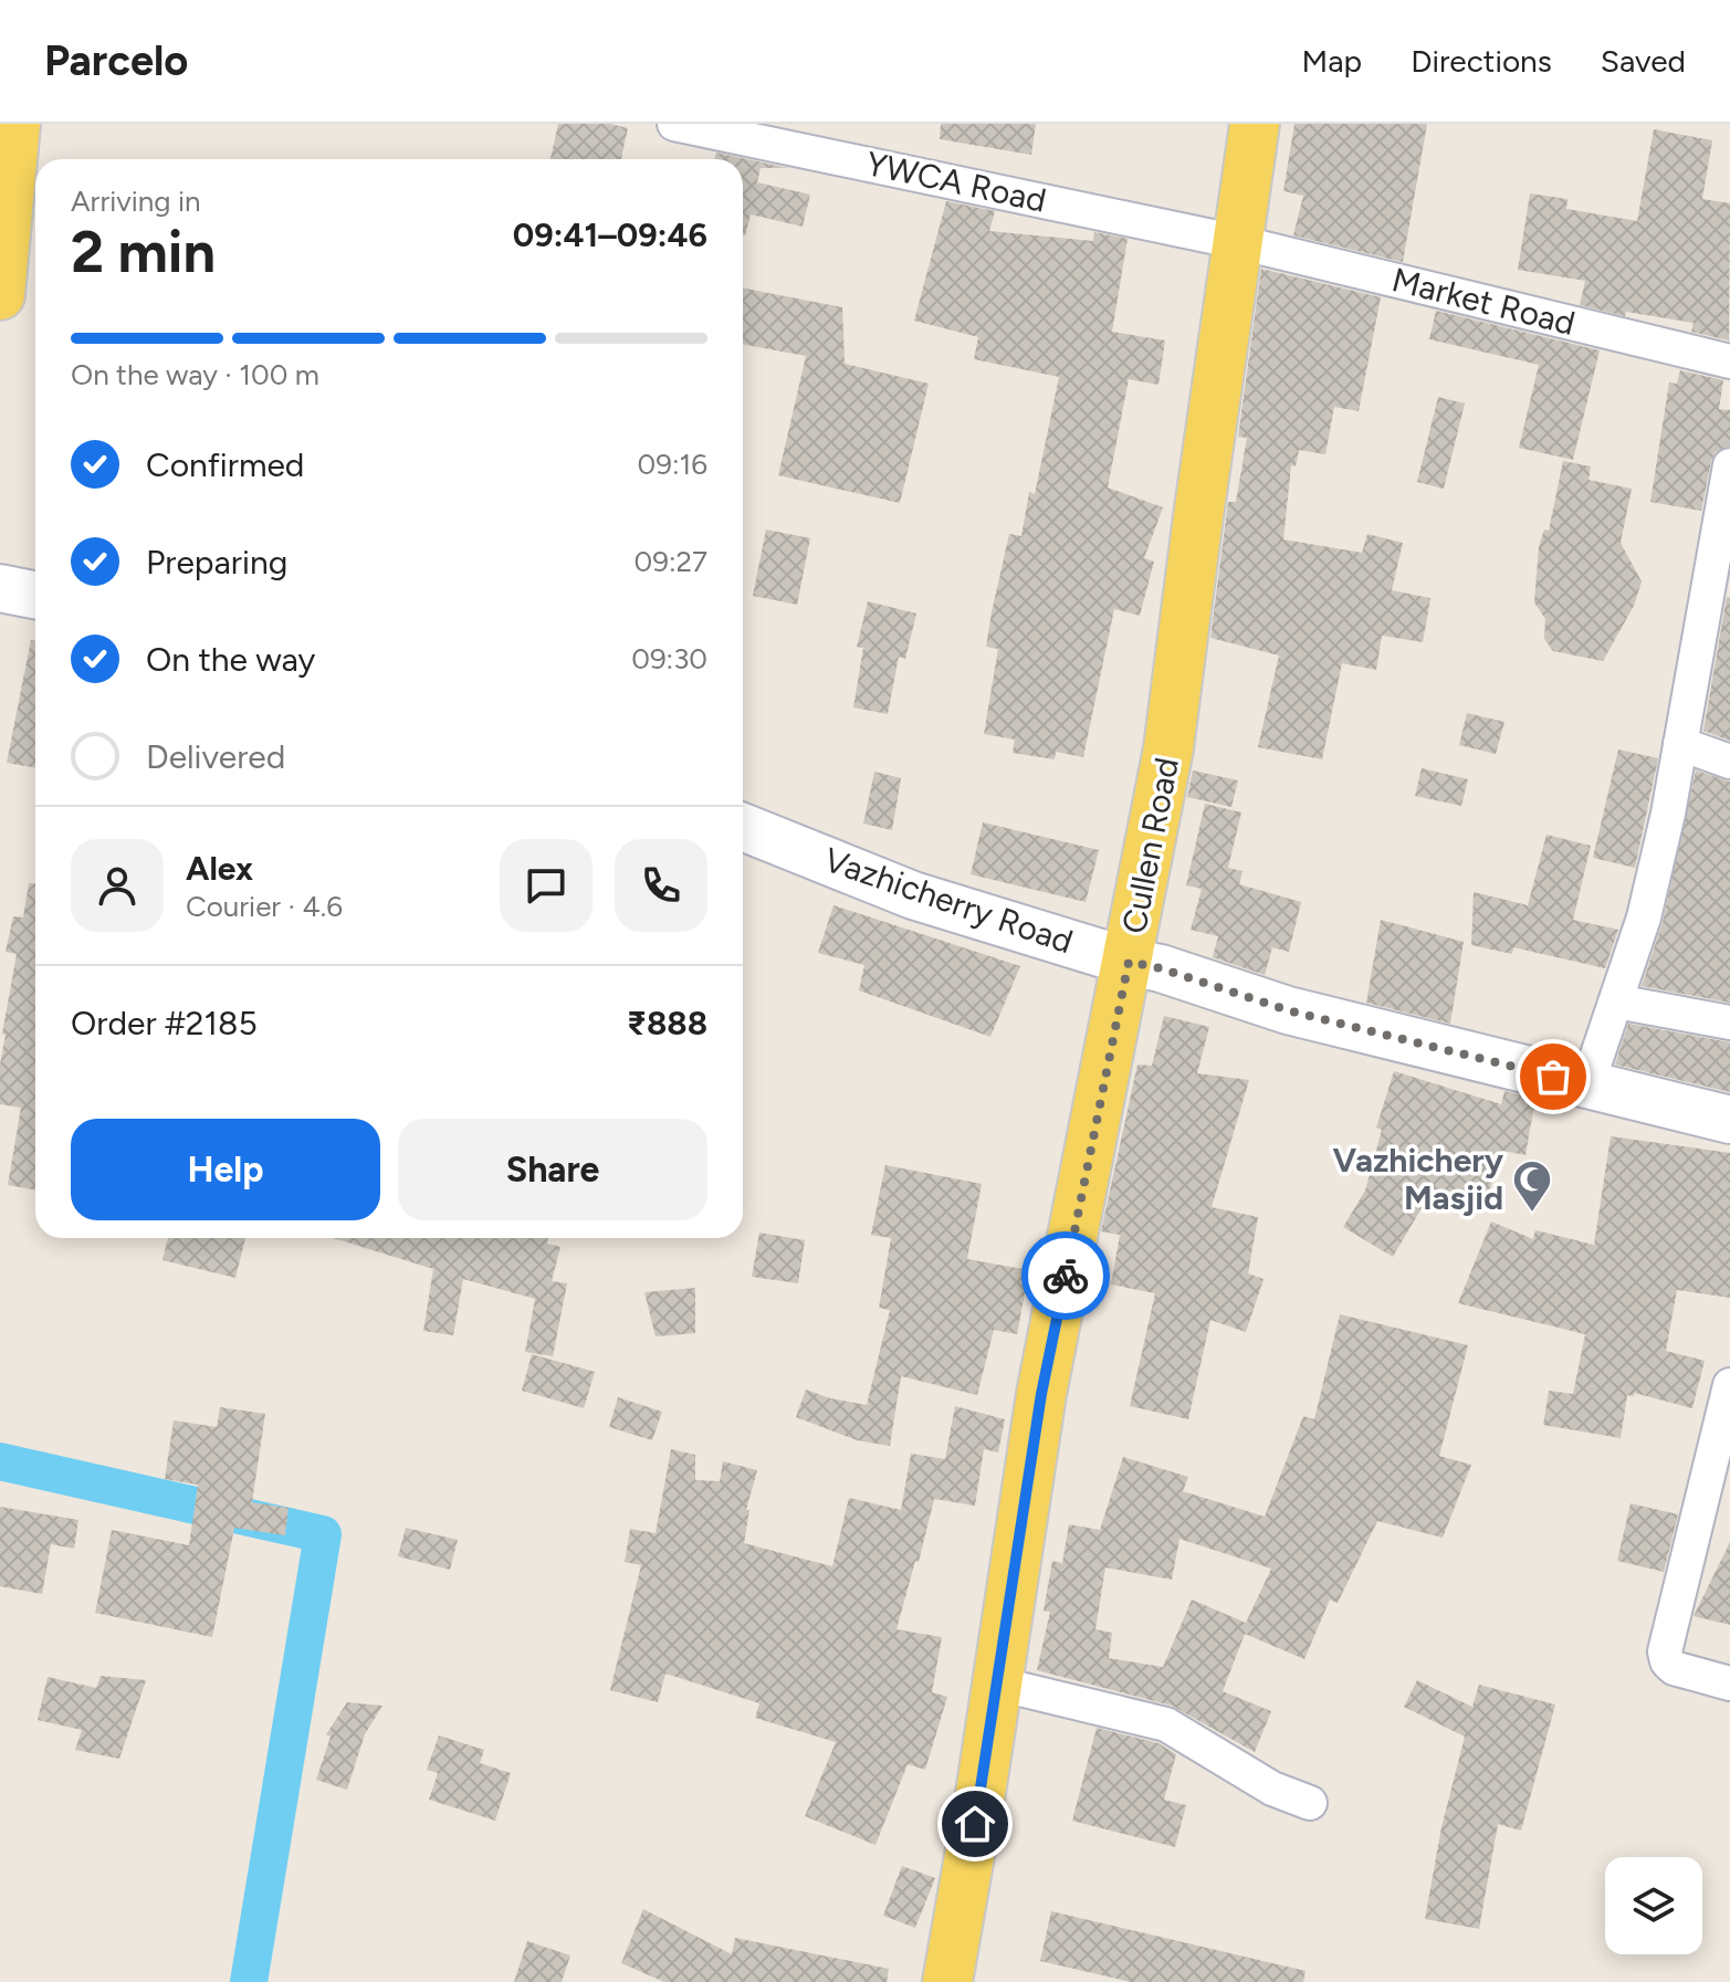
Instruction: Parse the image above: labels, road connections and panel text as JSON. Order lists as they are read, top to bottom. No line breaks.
{"streets":{"main road":["Cullen Road","Vazhicherry Road"],"street":["YWCA Road","Market Road"]},"crossings":[["YWCA Road","Market Road"],["YWCA Road","Cullen Road"],["Market Road","Cullen Road"],["Cullen Road","Vazhicherry Road"]],"places":{"mosque":["Vazhichery Masjid"]},"page":{"header":"Parcelo","nav":["Map","Directions","Saved"],"heading":["2 min","Arriving in","09:41–09:46"],"panel":["Alex","Courier · 4.6","Order #2185","₹888"],"bar":"On the way · 100 m","list":[["Confirmed","09:16"],["Preparing","09:27"],["On the way","09:30"],"Delivered"],"buttons":["Help","Share"]}}
